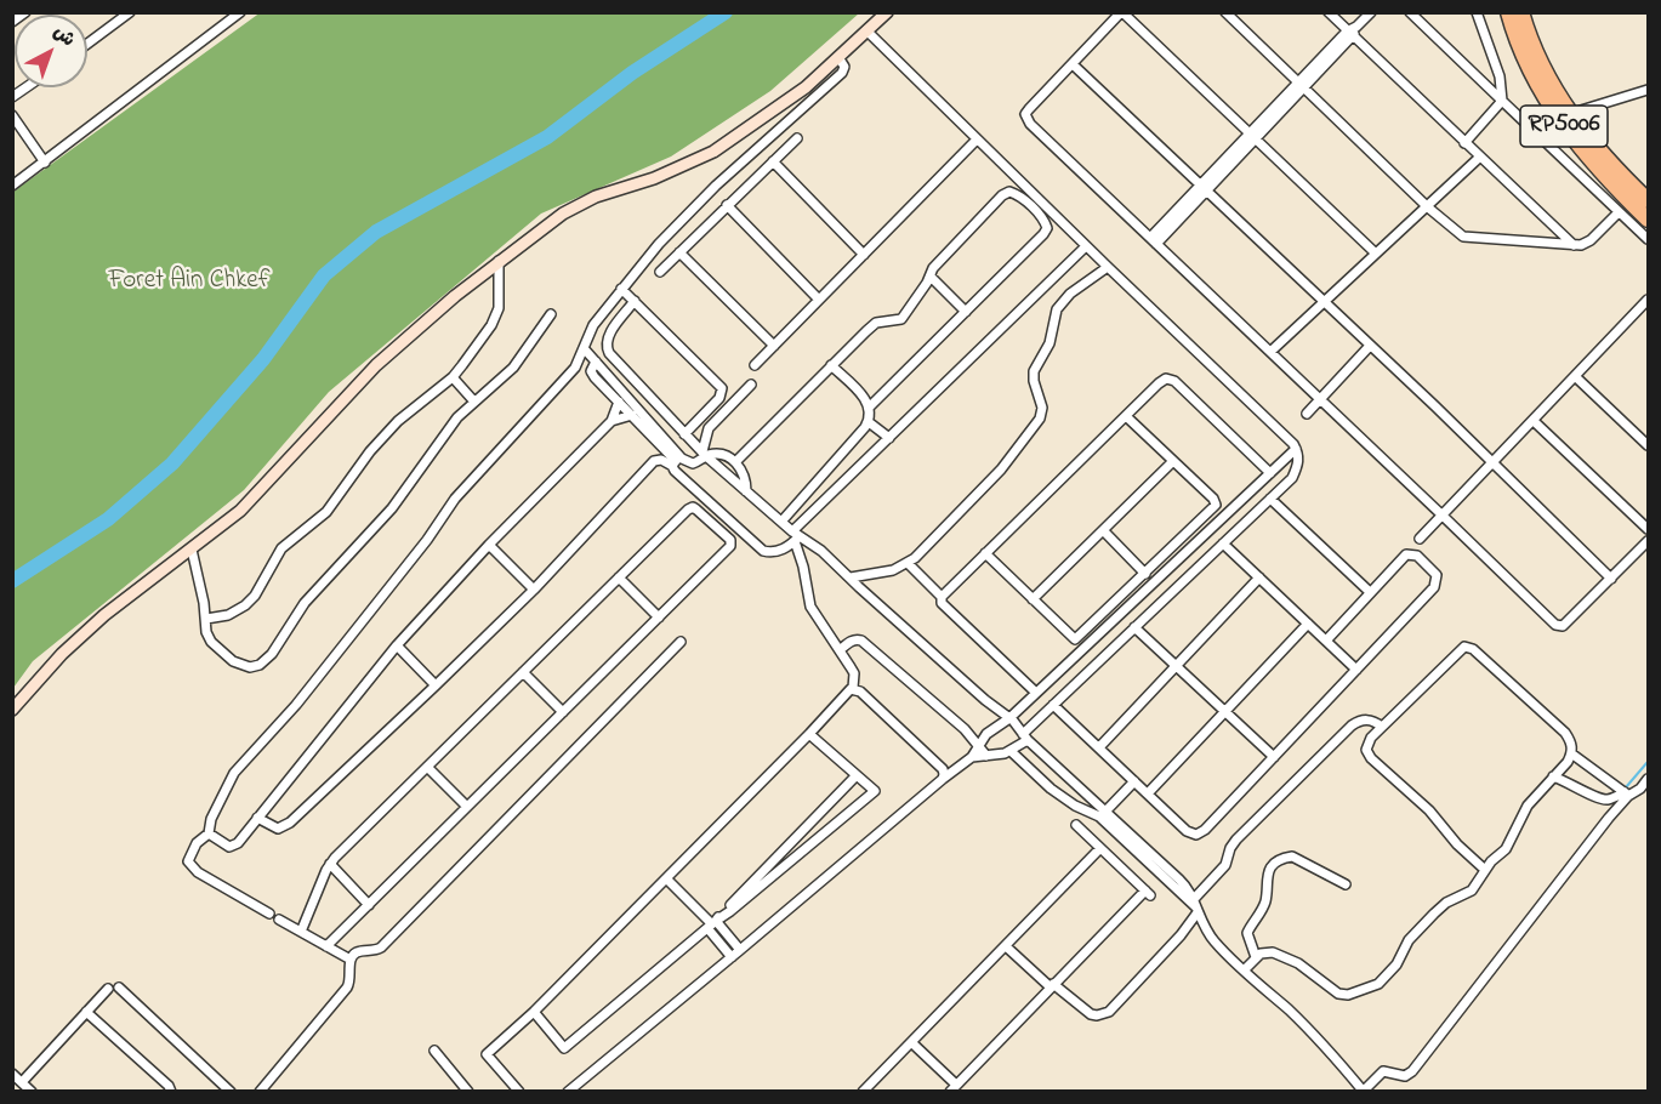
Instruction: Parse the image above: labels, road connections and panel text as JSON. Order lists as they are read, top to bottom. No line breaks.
{"streets":{"highway":["RP5006"]},"parks":["Foret Ain Chkef"],"north":"top right"}
